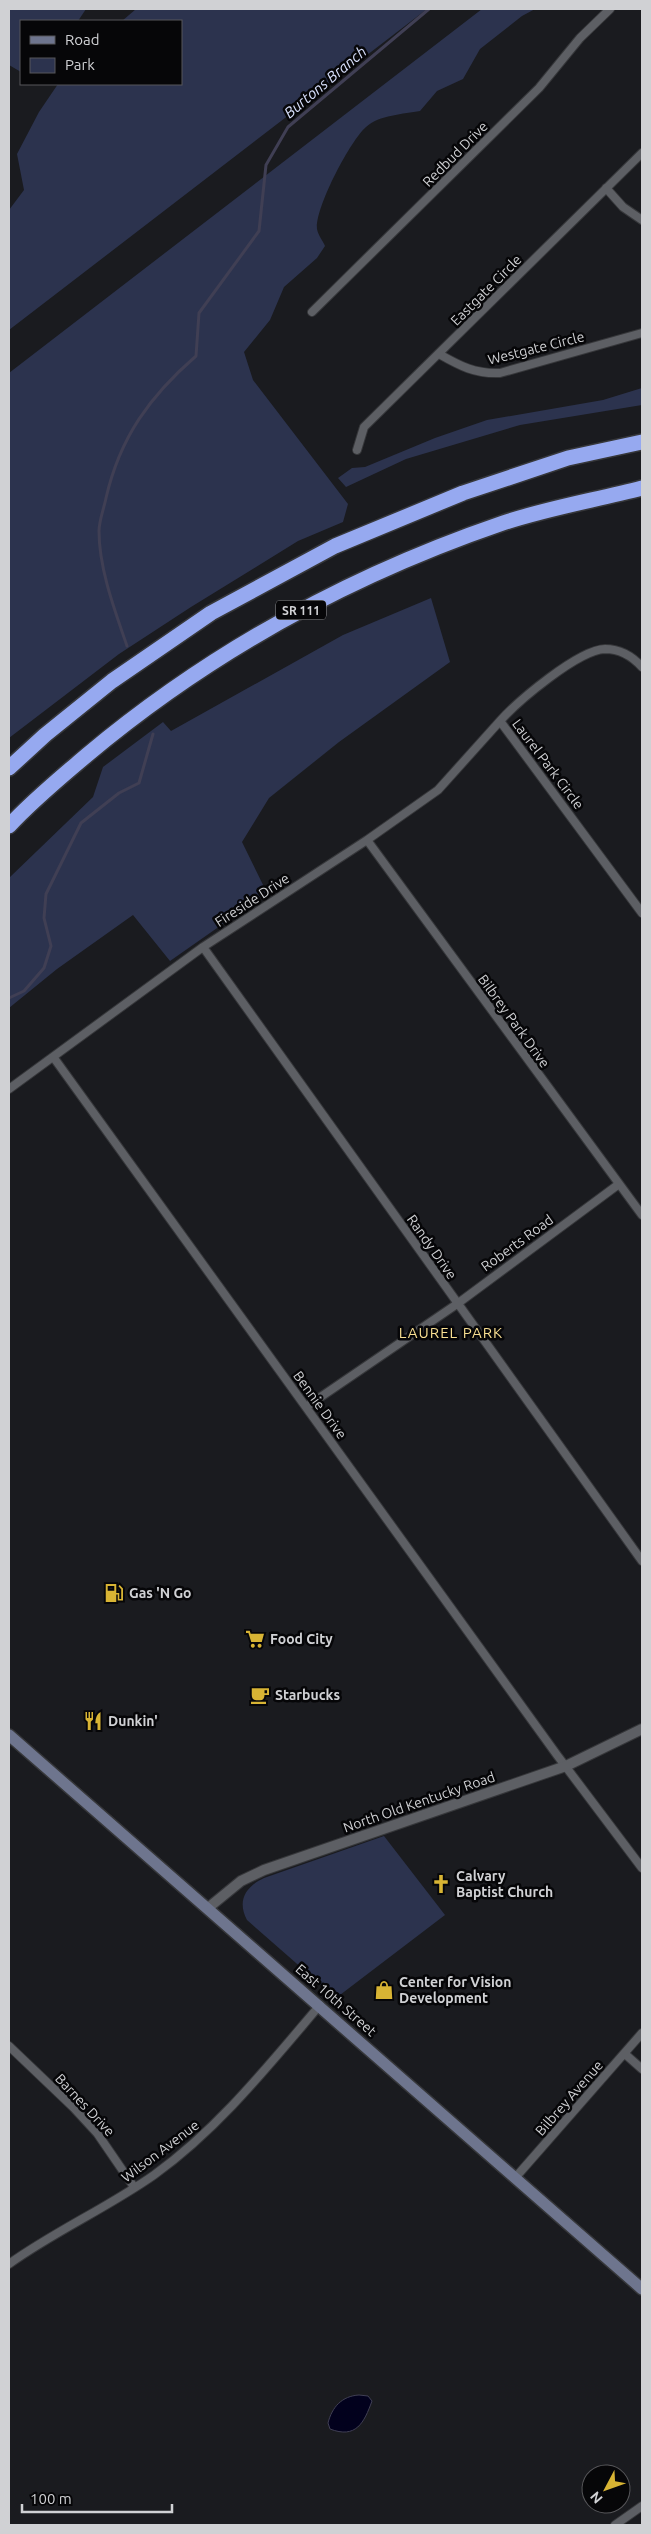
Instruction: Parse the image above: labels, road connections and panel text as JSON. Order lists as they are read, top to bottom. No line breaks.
{"streets":{"highway":["SR 111"],"main road":["East 10th Street"],"street":["Redbud Drive","Eastgate Circle","Westgate Circle","Laurel Park Circle","Fireside Drive","Bilbrey Park Drive","Roberts Road","Randy Drive","Bennie Drive","North Old Kentucky Road","Bilbrey Avenue","Barnes Drive","Wilson Avenue"]},"crossings":[["Eastgate Circle","Westgate Circle"],["Laurel Park Circle","Fireside Drive"],["Fireside Drive","Bilbrey Park Drive"],["Fireside Drive","Randy Drive"],["Fireside Drive","Bennie Drive"],["Bilbrey Park Drive","Roberts Road"],["Roberts Road","Randy Drive"],["Roberts Road","Bennie Drive"],["Bennie Drive","North Old Kentucky Road"],["North Old Kentucky Road","East 10th Street"],["East 10th Street","Bilbrey Avenue"],["East 10th Street","Wilson Avenue"],["Barnes Drive","Wilson Avenue"]],"districts":["LAUREL PARK"],"water":["Burtons Branch"],"places":{"fuel station":["Gas 'N Go"],"supermarket":["Food City"],"cafe":["Starbucks"],"restaurant":["Dunkin'"],"church":["Calvary Baptist Church"],"shop":["Center for Vision Development"]},"legend":["Road","Park"],"scale_bar":"100 m","north":"bottom left"}
